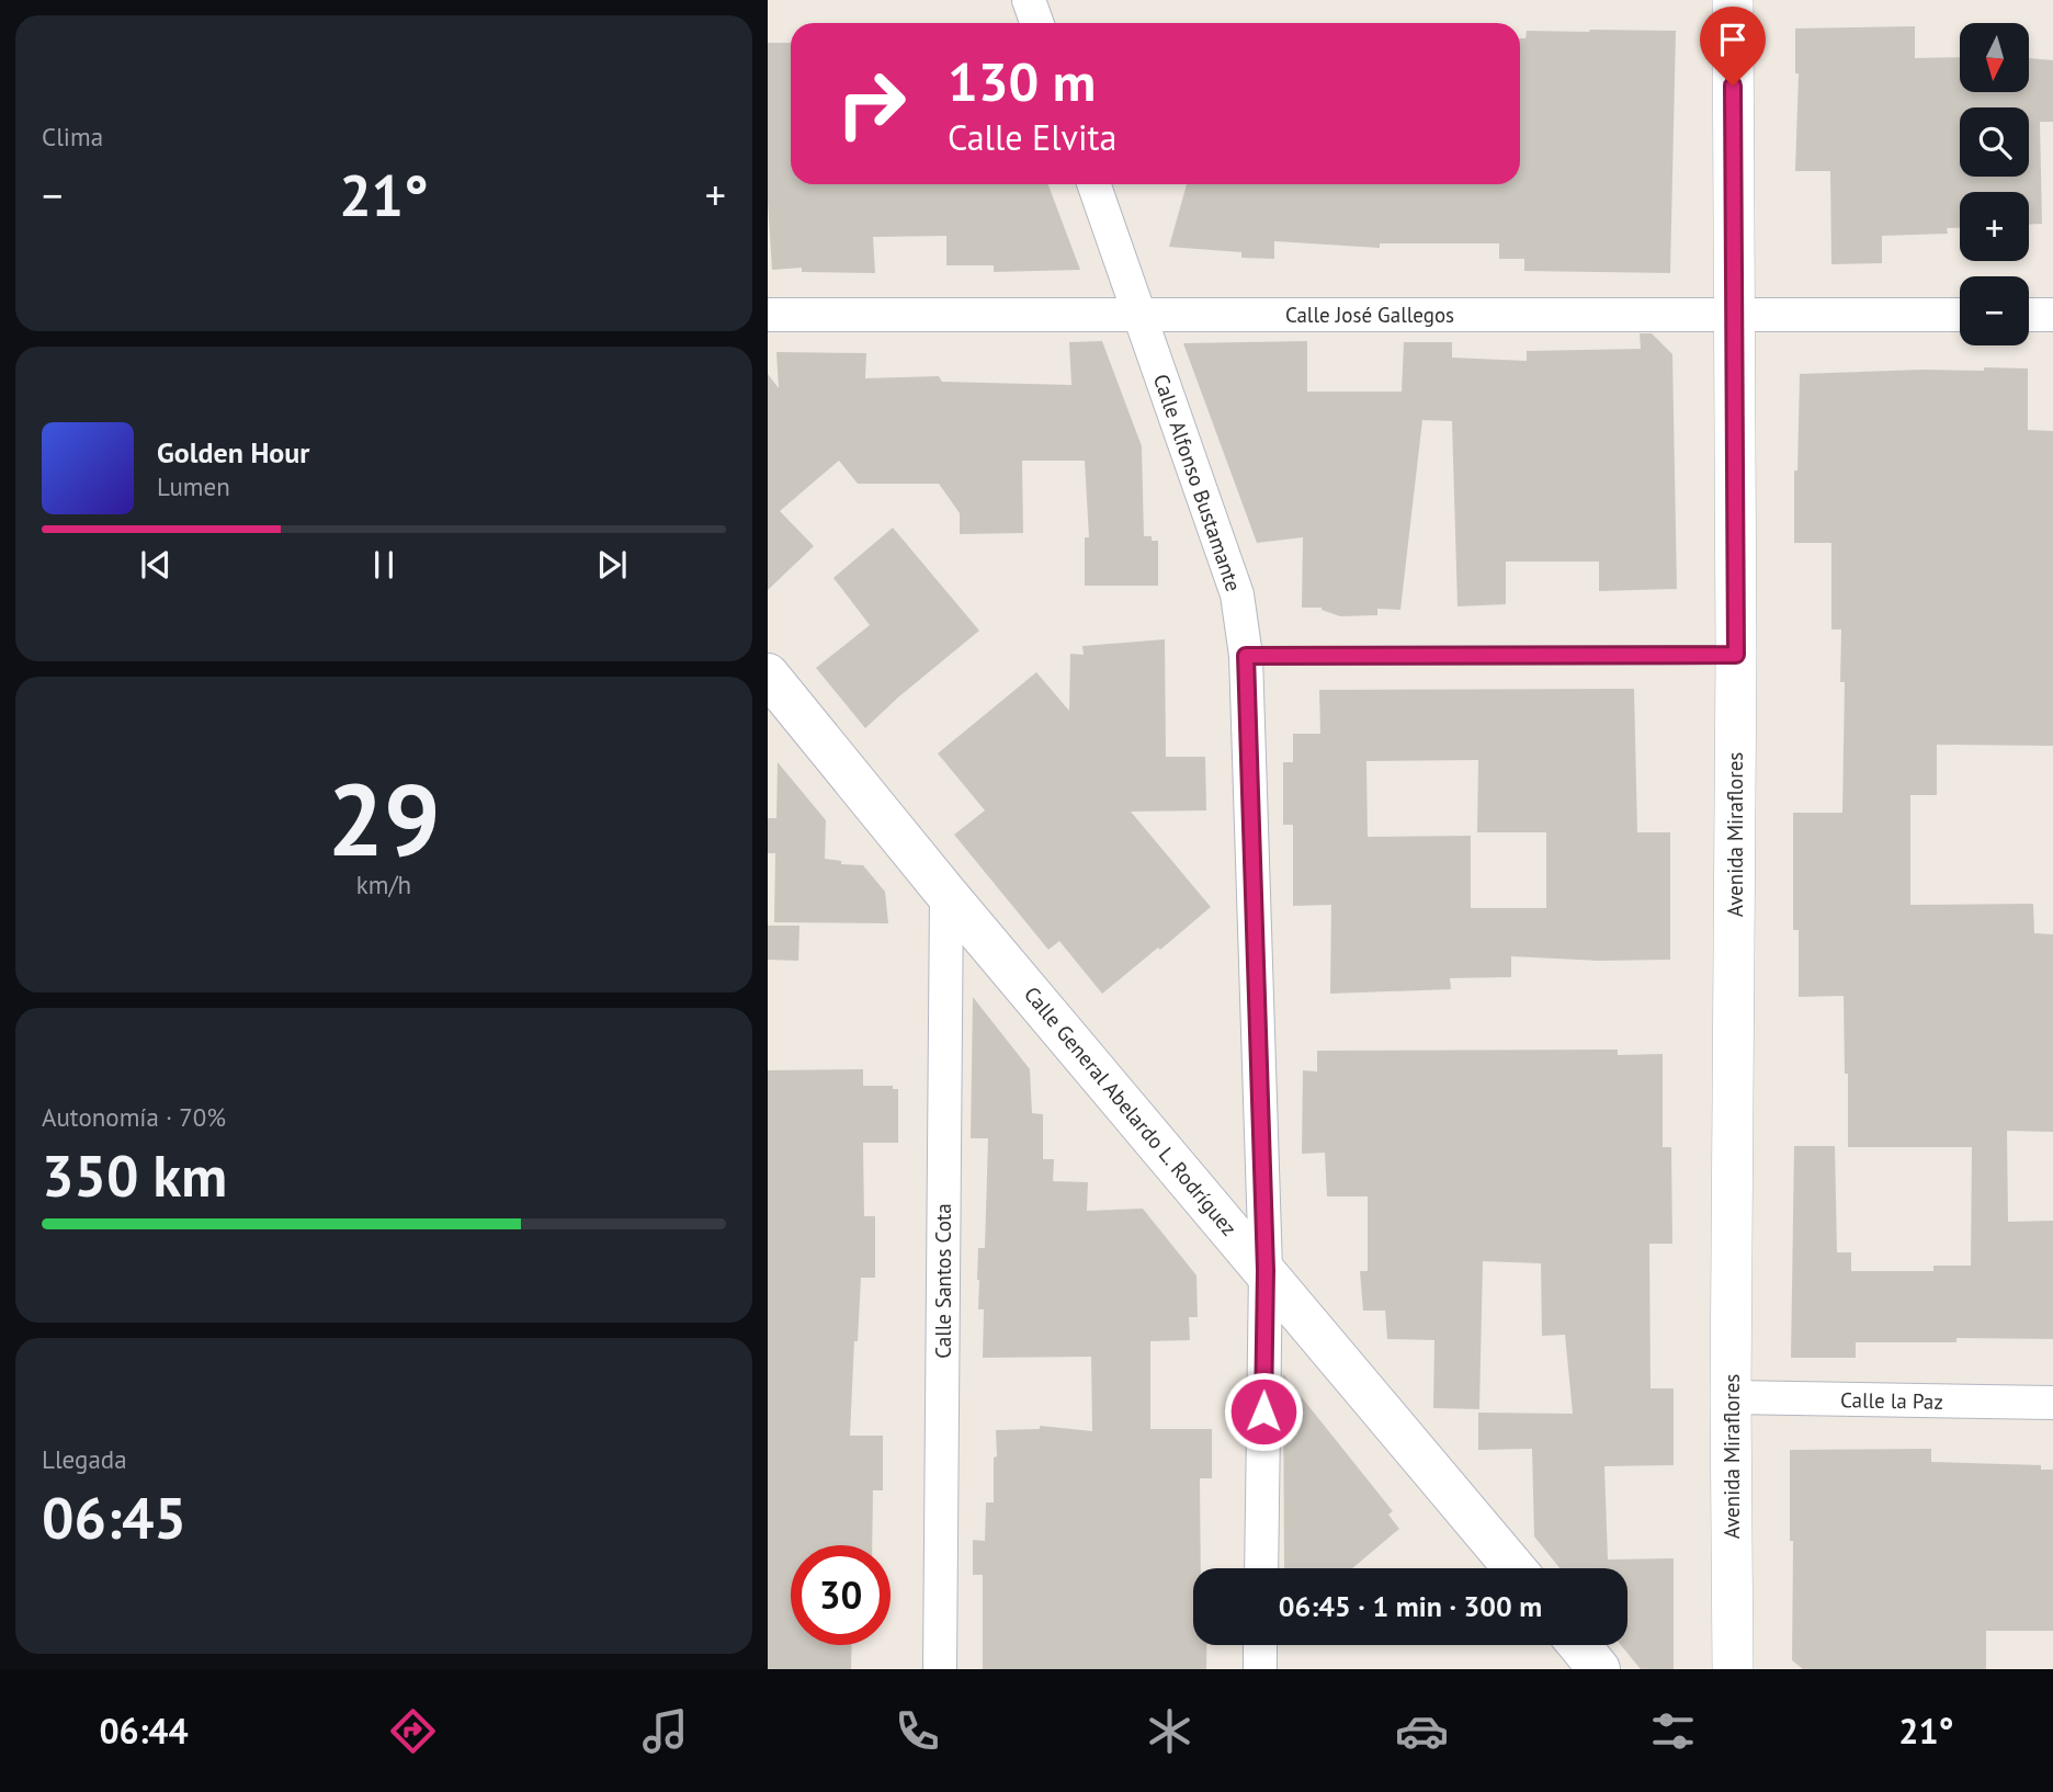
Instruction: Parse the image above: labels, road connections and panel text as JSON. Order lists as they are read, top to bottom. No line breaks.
{"streets":{"main road":["Calle General Abelardo L. Rodríguez"],"street":["Calle José Gallegos","Calle Alfonso Bustamante","Avenida Miraflores","Calle Santos Cota","Calle la Paz"]},"crossings":[["Calle José Gallegos","Calle Alfonso Bustamante"],["Calle José Gallegos","Avenida Miraflores"],["Calle Alfonso Bustamante","Calle General Abelardo L. Rodríguez"],["Avenida Miraflores","Calle la Paz"],["Calle General Abelardo L. Rodríguez","Calle Santos Cota"]],"north":"bottom","page":{"tile":["Clima",["29","km/h"],["Autonomía · 70%","350 km"],["Llegada","06:45"]],"map_buttons":["+","−"],"turn":["130 m","Calle Elvita"],"heat":["−","21°","+"],"song":["Golden Hour","Lumen"],"limit":"30","trip":"06:45 · 1 min · 300 m","tabs":["06:44","21°"]}}
